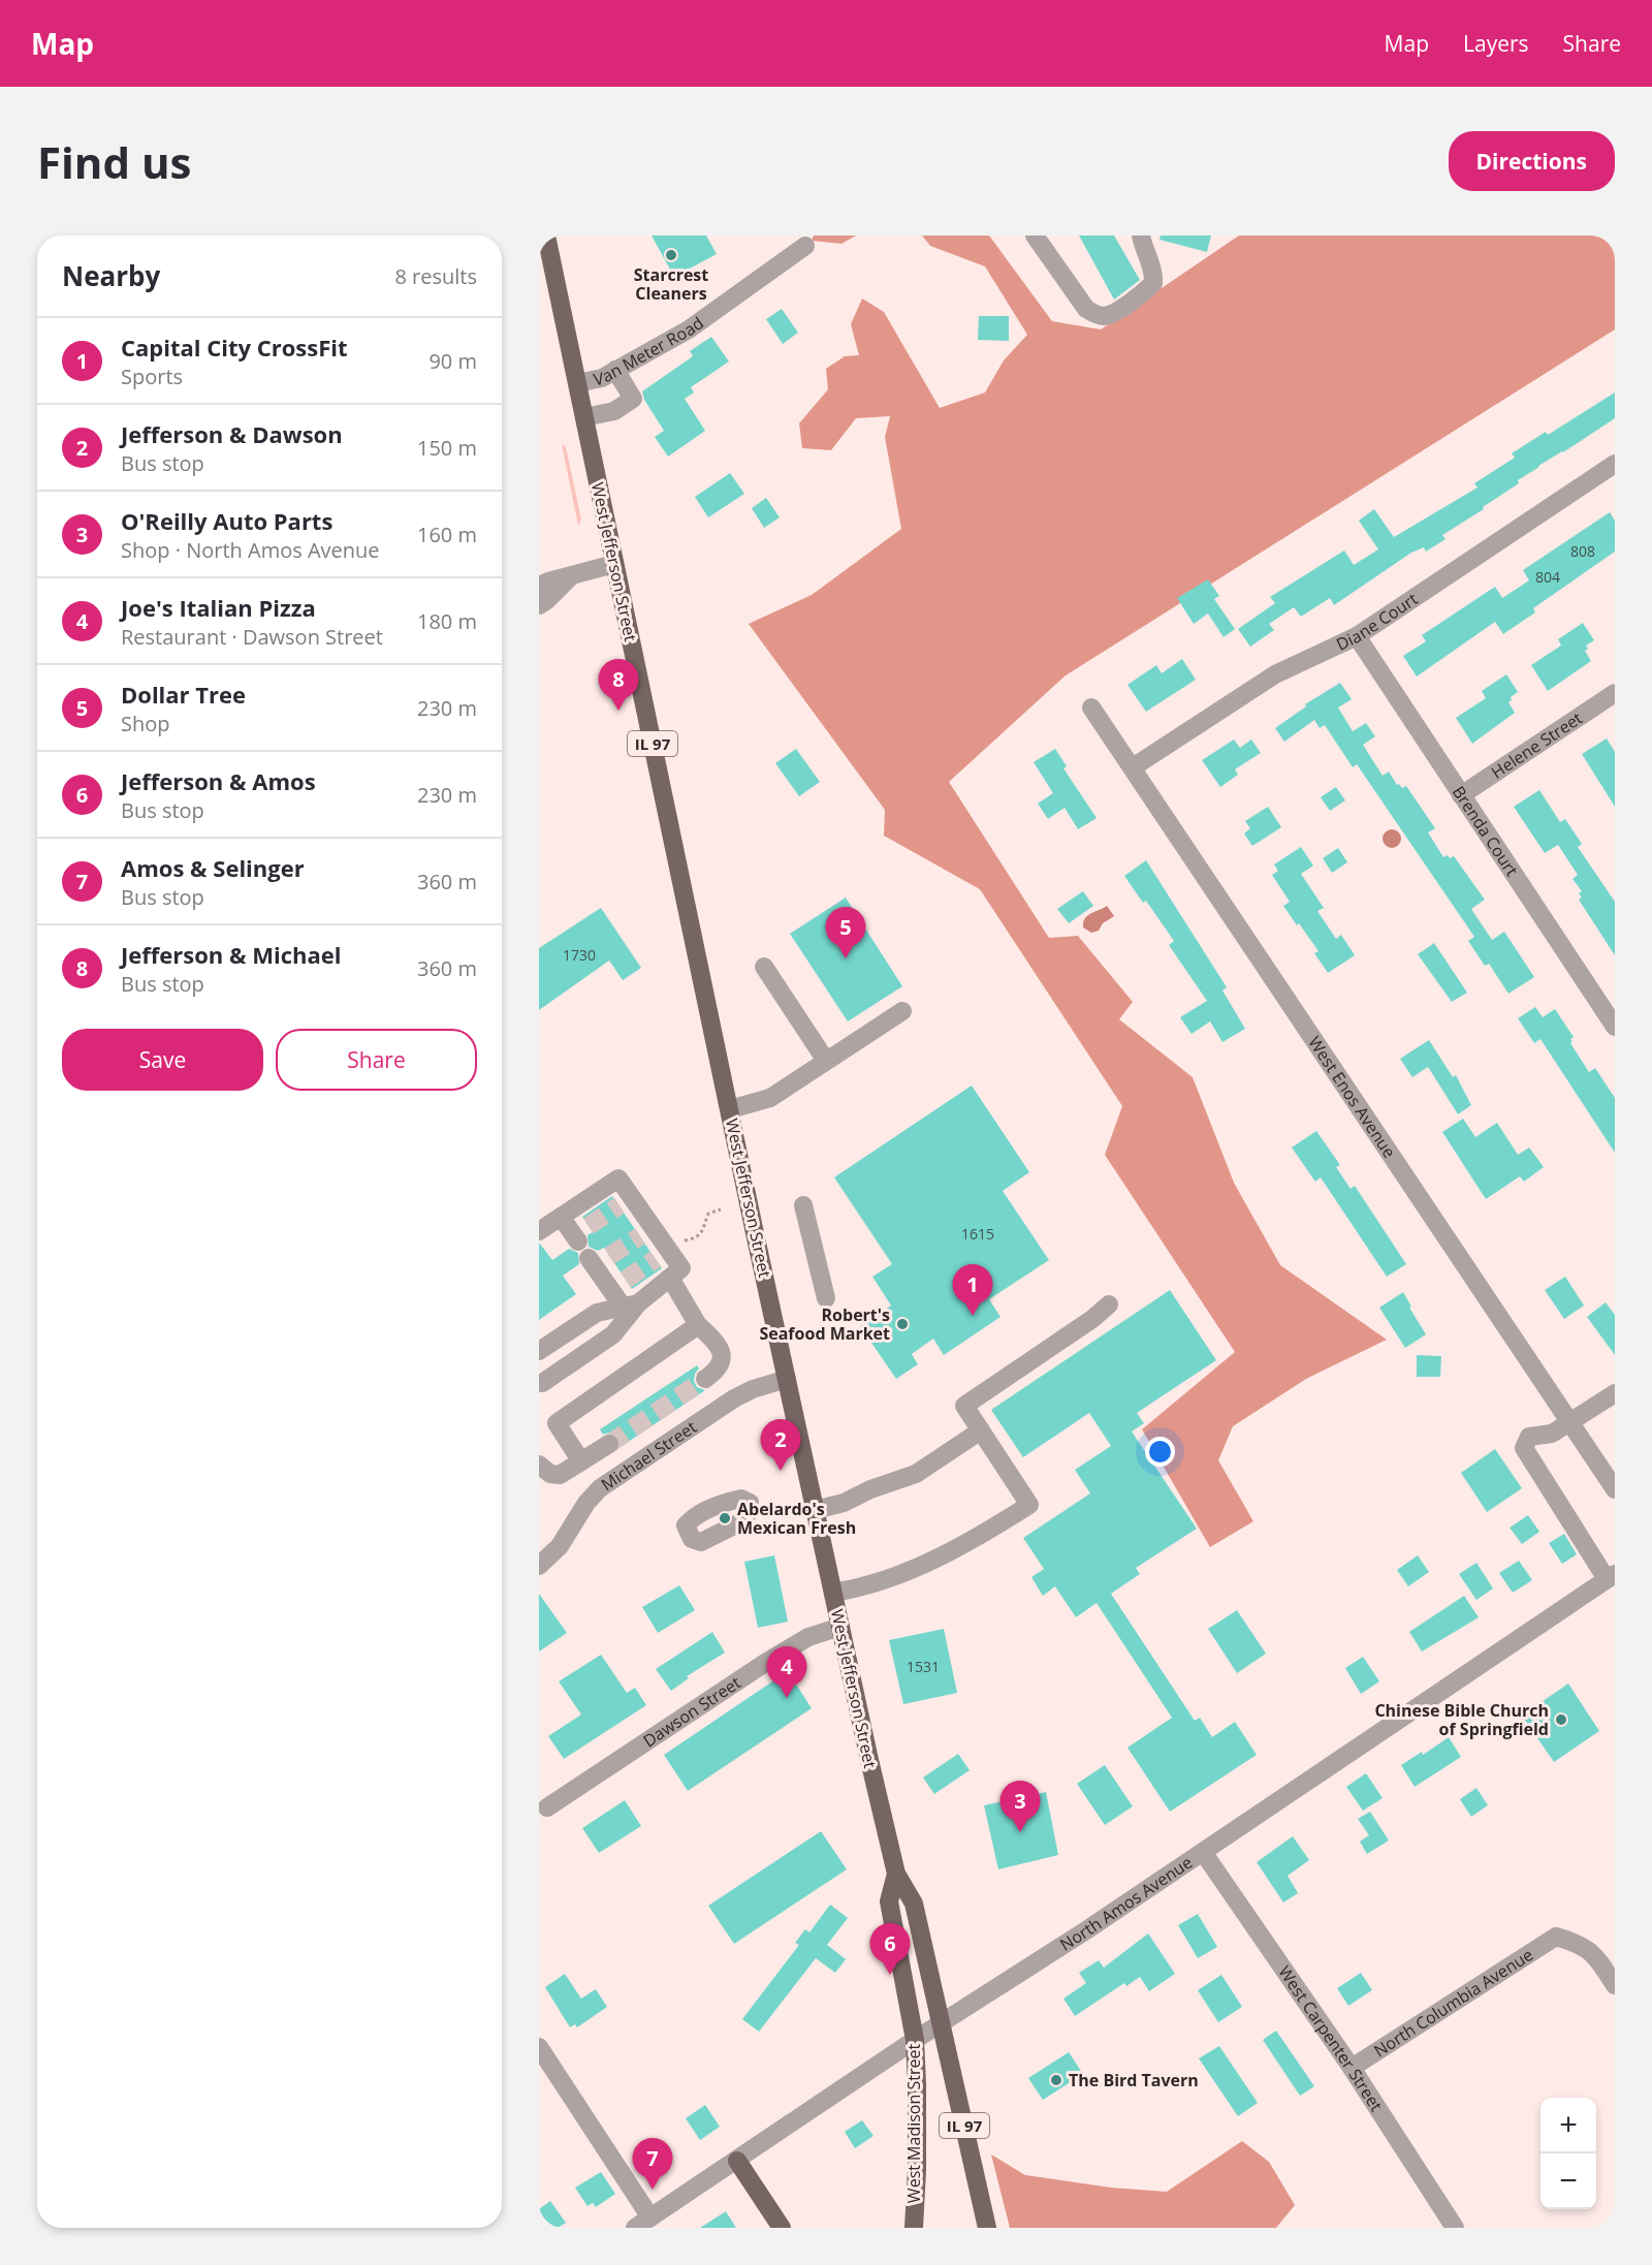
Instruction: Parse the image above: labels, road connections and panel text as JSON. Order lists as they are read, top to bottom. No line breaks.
{"streets":{"main road":["West Jefferson Street","IL 97","West Madison Street"],"street":["Van Meter Road","Diane Court","Helene Street","Brenda Court","West Enos Avenue","Michael Street","Dawson Street","North Amos Avenue","North Columbia Avenue","West Carpenter Street"]},"crossings":[["Van Meter Road","West Jefferson Street"],["West Jefferson Street","Michael Street"],["West Jefferson Street","Dawson Street"],["West Jefferson Street","North Amos Avenue"],["West Jefferson Street","West Madison Street"],["Diane Court","Brenda Court"],["Diane Court","West Enos Avenue"],["Helene Street","Brenda Court"],["North Amos Avenue","West Carpenter Street"],["North Amos Avenue","West Madison Street"],["North Columbia Avenue","West Carpenter Street"]],"places":["Starcrest Cleaners","Robert's Seafood Market","Abelardo's Mexican Fresh","Chinese Bible Church of Springfield","The Bird Tavern"],"house_numbers":["808","804","1730","1615","1531"],"page":{"header":"Map","nav":["Map","Layers","Share"],"buttons":["Directions",["Save","Share"]],"title":"Find us","heading":["Nearby","8 results"],"list":[{"mark":"1","name":"Capital City CrossFit","note":"Sports","value":"90 m"},{"mark":"2","name":"Jefferson & Dawson","note":"Bus stop","value":"150 m"},{"mark":"3","name":"O'Reilly Auto Parts","note":"Shop · North Amos Avenue","value":"160 m"},{"mark":"4","name":"Joe's Italian Pizza","note":"Restaurant · Dawson Street","value":"180 m"},{"mark":"5","name":"Dollar Tree","note":"Shop","value":"230 m"},{"mark":"6","name":"Jefferson & Amos","note":"Bus stop","value":"230 m"},{"mark":"7","name":"Amos & Selinger","note":"Bus stop","value":"360 m"},{"mark":"8","name":"Jefferson & Michael","note":"Bus stop","value":"360 m"}],"pins":["8","5","1","2","4","3","6","7"],"map_buttons":["+","−"]}}
